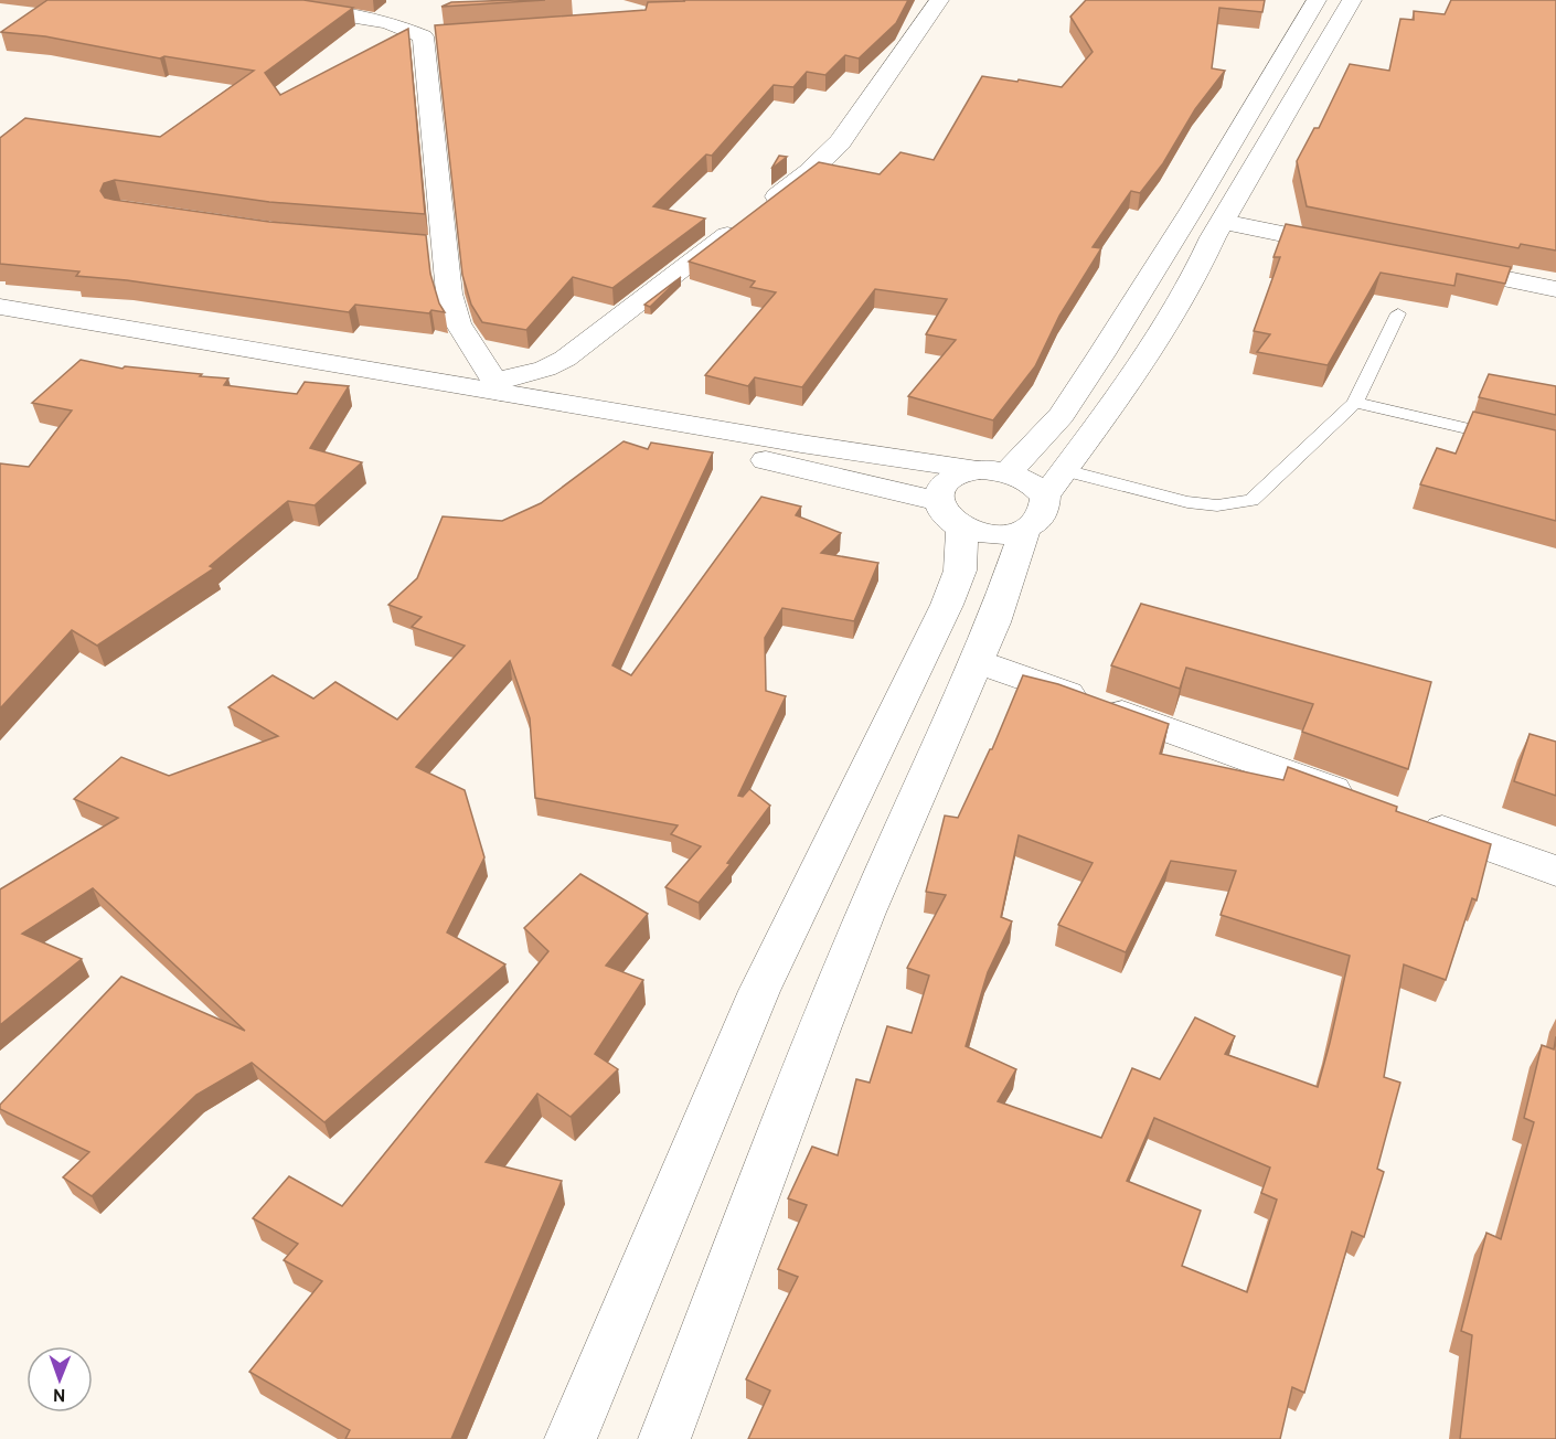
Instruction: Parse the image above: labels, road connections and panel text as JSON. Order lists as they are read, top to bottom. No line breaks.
{"north":"bottom"}
